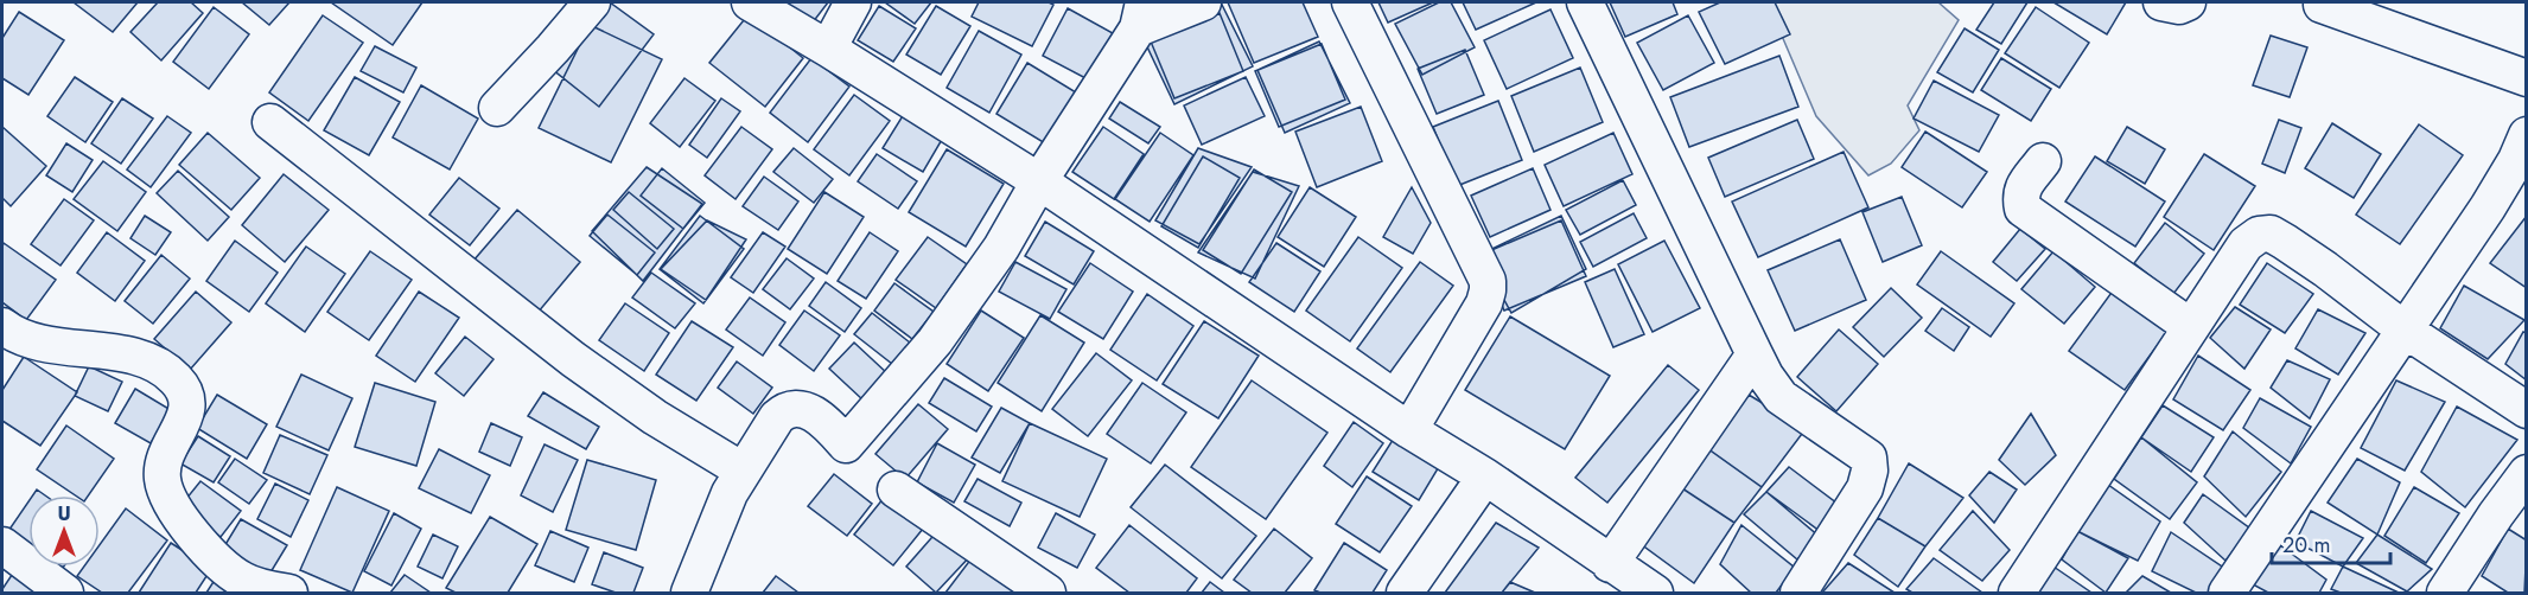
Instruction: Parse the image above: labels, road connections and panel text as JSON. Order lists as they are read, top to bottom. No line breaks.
{"scale_bar":"20 m","north":"top"}
